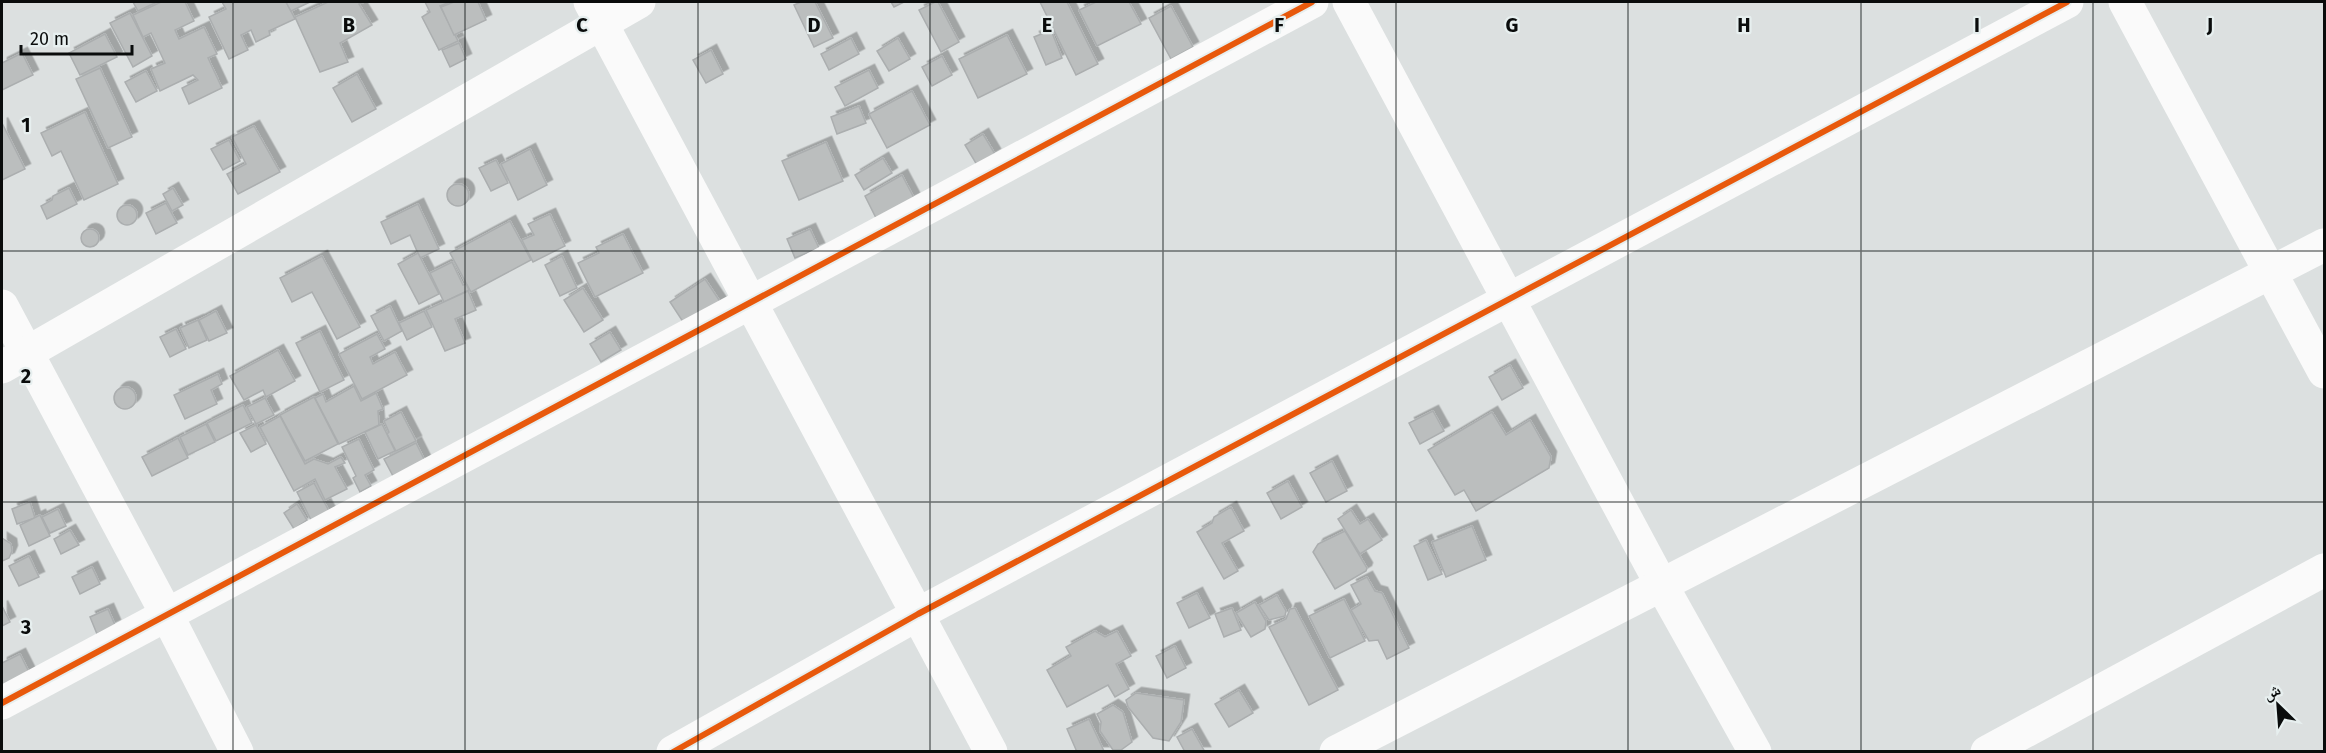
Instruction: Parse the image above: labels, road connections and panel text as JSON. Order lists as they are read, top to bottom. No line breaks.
{"scale_bar":"20 m","north":"top left","grid":{"columns":["B","C","D","E","F","G","H","I","J"],"rows":["1","2","3"]}}
